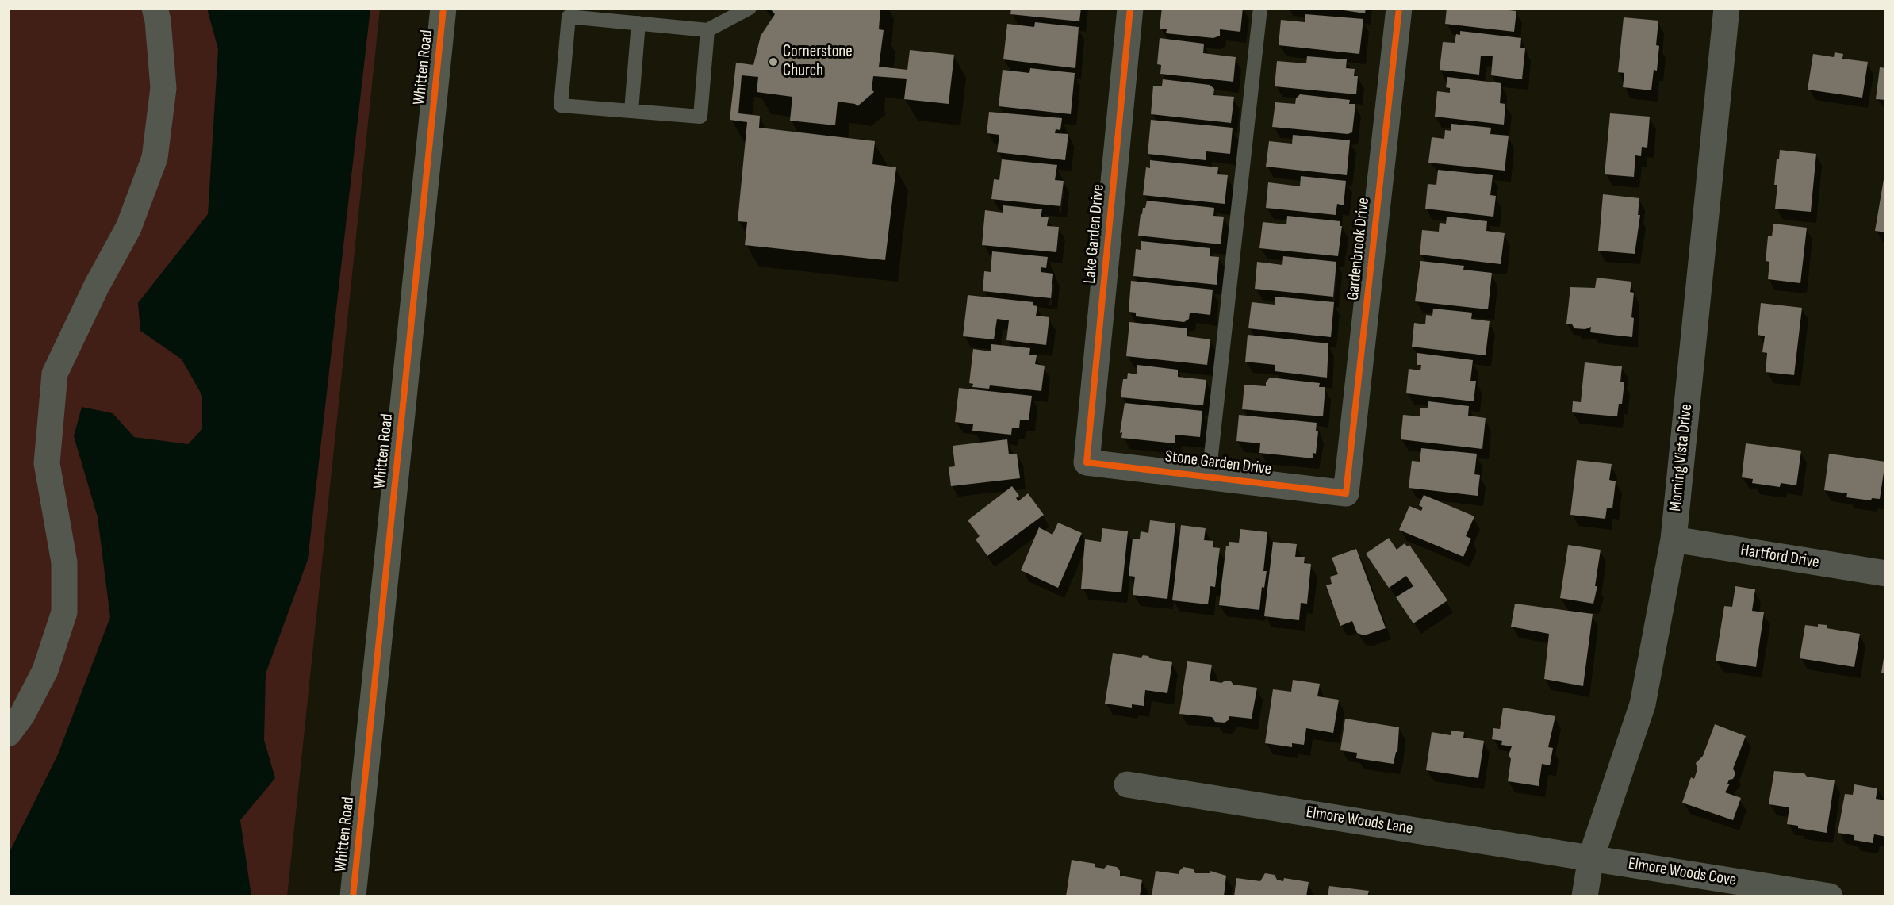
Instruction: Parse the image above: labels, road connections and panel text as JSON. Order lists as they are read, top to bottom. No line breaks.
{"streets":{"main road":["Whitten Road"],"street":["Lake Garden Drive","Gardenbrook Drive","Morning Vista Drive","Stone Garden Drive","Hartford Drive","Elmore Woods Lane","Elmore Woods Cove"]},"crossings":[["Lake Garden Drive","Stone Garden Drive"],["Gardenbrook Drive","Stone Garden Drive"],["Morning Vista Drive","Hartford Drive"],["Morning Vista Drive","Elmore Woods Lane"],["Morning Vista Drive","Elmore Woods Cove"],["Elmore Woods Lane","Elmore Woods Cove"]],"places":["Cornerstone Church"]}
